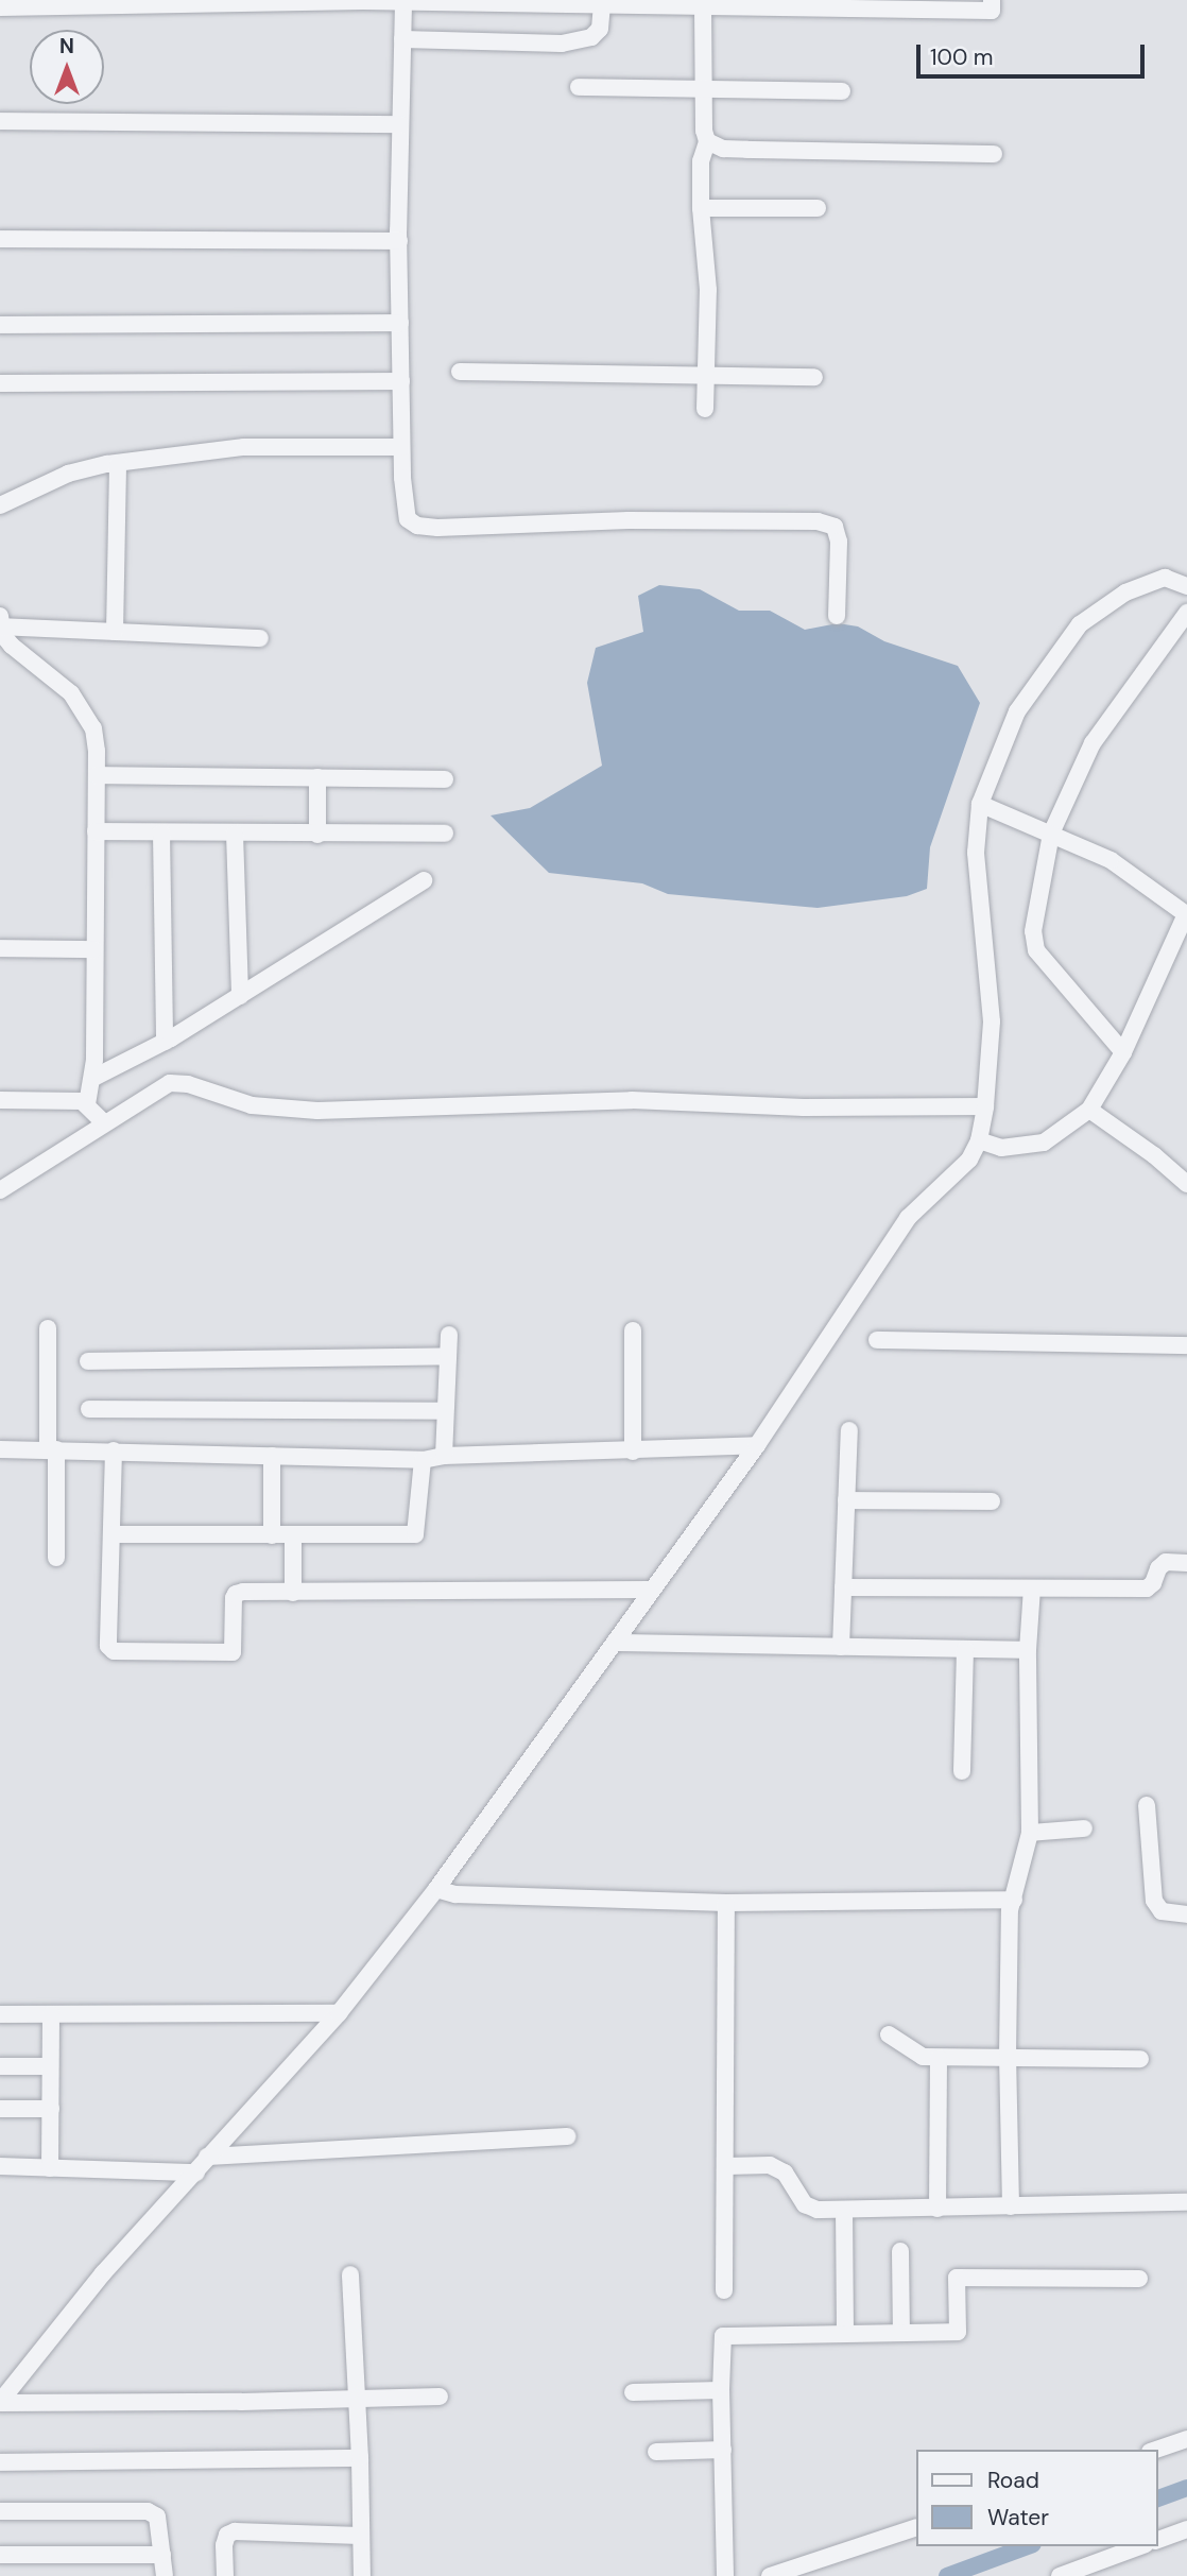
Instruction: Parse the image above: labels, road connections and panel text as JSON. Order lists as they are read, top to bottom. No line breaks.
{"legend":["Road","Water"],"scale_bar":"100 m","north":"top"}
